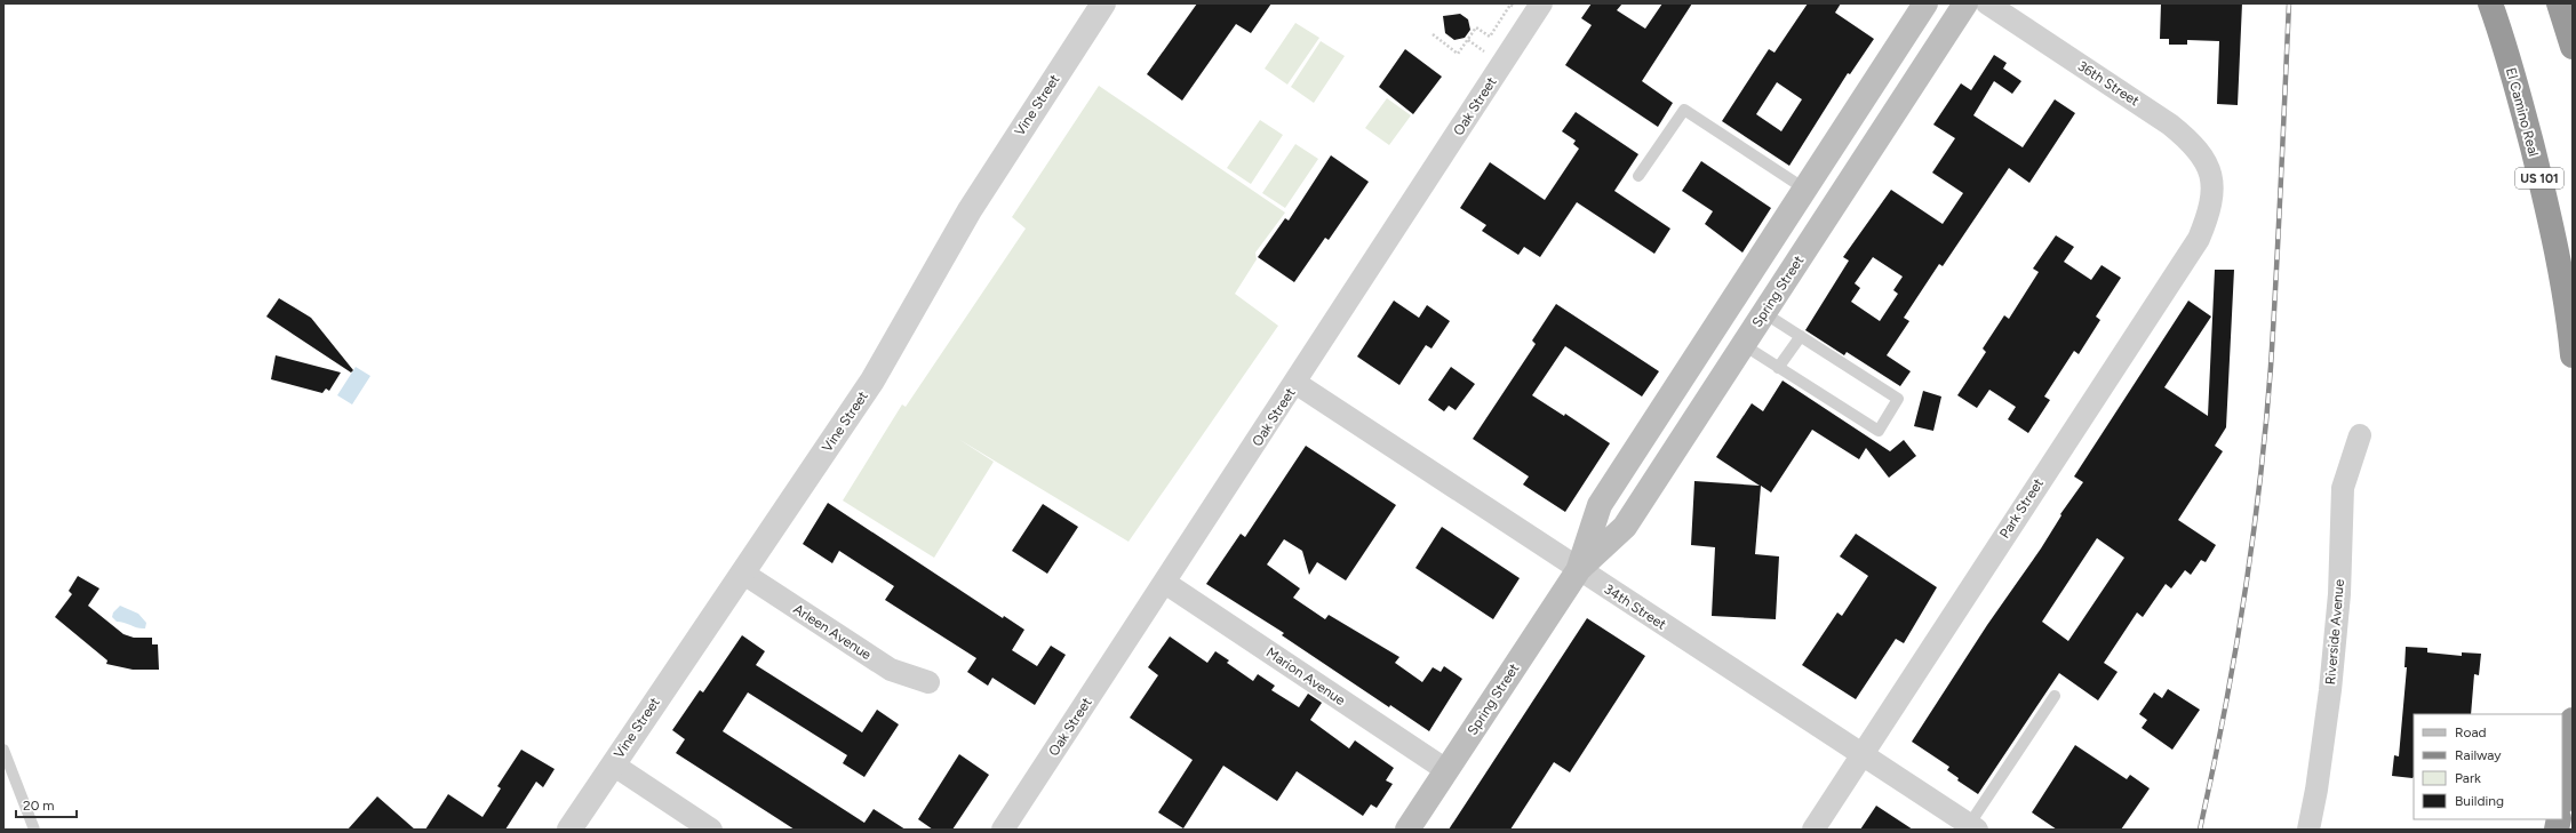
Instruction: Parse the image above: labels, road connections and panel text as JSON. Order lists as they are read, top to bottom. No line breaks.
{"streets":{"highway":["El Camino Real","US 101"],"main road":["Spring Street"],"street":["36th Street","Vine Street","Oak Street","Park Street","34th Street","Arleen Avenue","Riverside Avenue","Marion Avenue"]},"crossings":[["36th Street","Park Street"],["Vine Street","Arleen Avenue"],["Oak Street","34th Street"],["Oak Street","Marion Avenue"],["Spring Street","34th Street"],["Spring Street","Marion Avenue"],["Park Street","34th Street"]],"legend":["Road","Railway","Park","Building"],"scale_bar":"20 m"}
